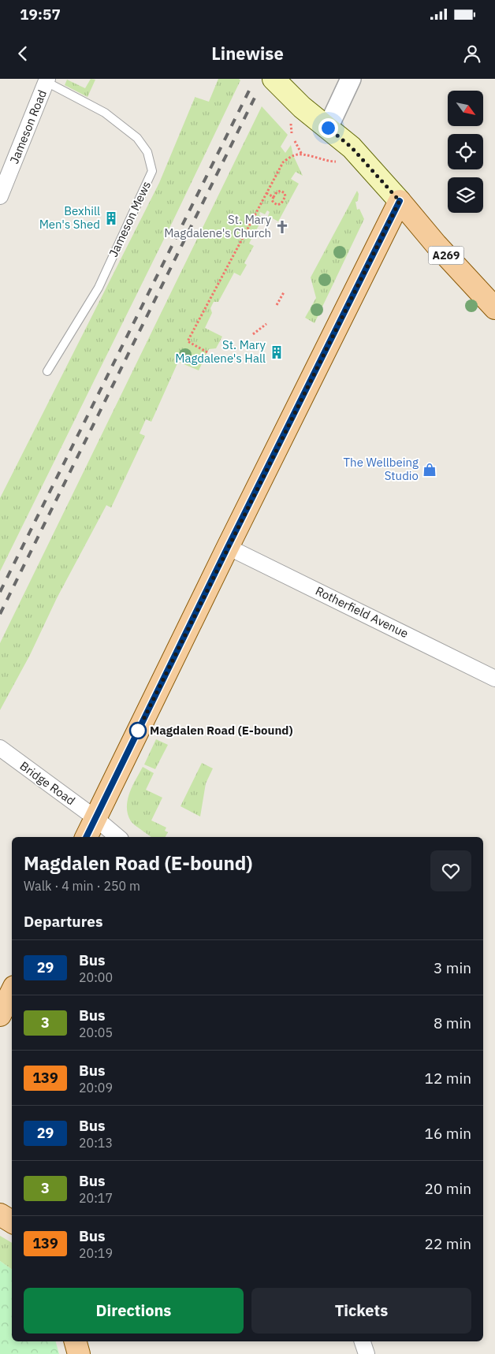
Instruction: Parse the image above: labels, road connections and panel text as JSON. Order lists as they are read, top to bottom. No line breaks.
{"streets":{"main road":["A269"],"street":["Jameson Road","Rotherfield Avenue","Bridge Road"],"lane":["Jameson Mews"]},"crossings":[["Jameson Road","Jameson Mews"]],"places":{"building":["Bexhill Men's Shed","St. Mary Magdalene's Hall"],"church":["St. Mary Magdalene's Church"],"shop":["The Wellbeing Studio"],"other":["Magdalen Road (E-bound)"]},"lines":["bus line 29"],"north":"bottom right","page":{"status":"19:57","header":"Linewise","heading":[["Magdalen Road (E-bound)","Walk · 4 min · 250 m"],"Departures"],"list":[{"mark":"29","name":"Bus","note":"20:00","value":"3 min"},{"mark":"3","name":"Bus","note":"20:05","value":"8 min"},{"mark":"139","name":"Bus","note":"20:09","value":"12 min"},{"mark":"29","name":"Bus","note":"20:13","value":"16 min"},{"mark":"3","name":"Bus","note":"20:17","value":"20 min"},{"mark":"139","name":"Bus","note":"20:19","value":"22 min"}],"buttons":["Directions","Tickets"]}}
